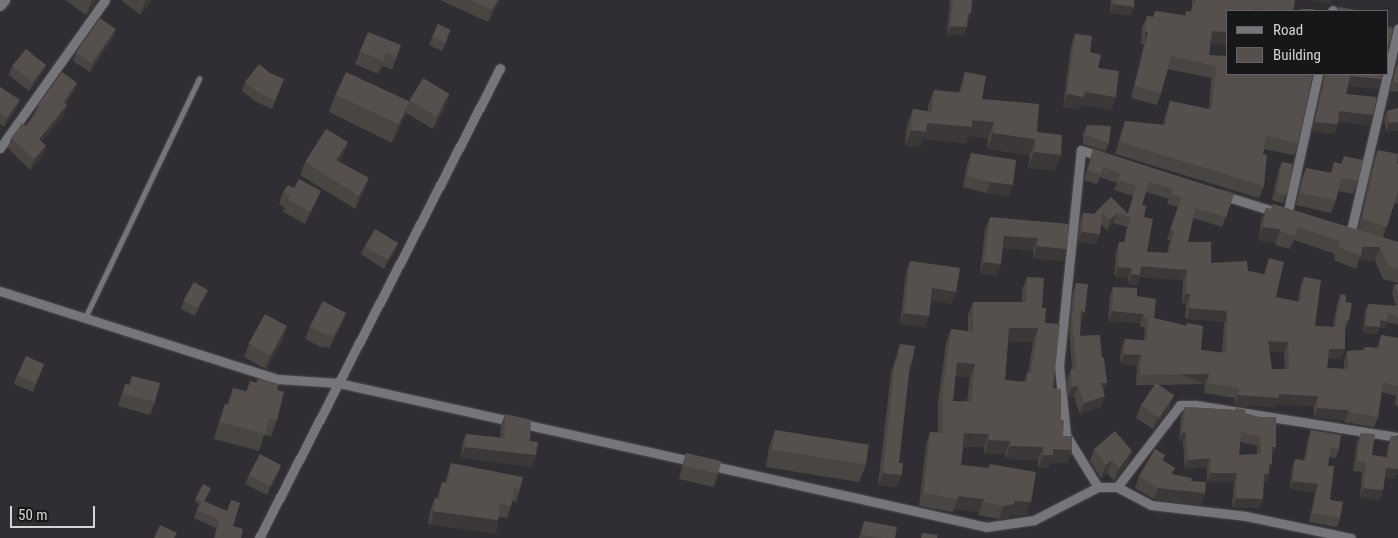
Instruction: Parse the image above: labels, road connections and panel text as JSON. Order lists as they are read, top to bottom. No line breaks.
{"legend":["Road","Building"],"scale_bar":"50 m"}
